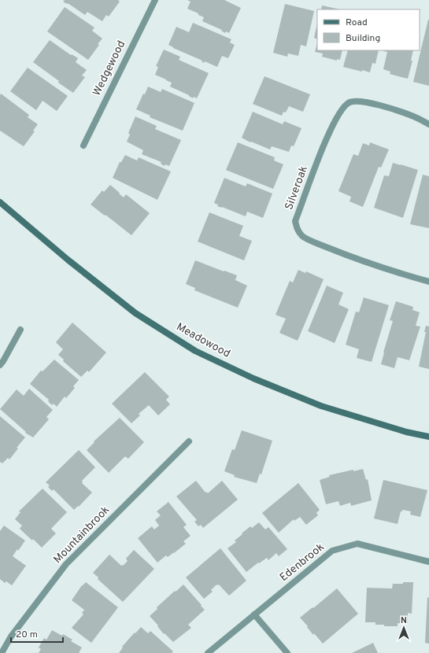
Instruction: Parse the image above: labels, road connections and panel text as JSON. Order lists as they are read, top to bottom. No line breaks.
{"streets":{"main road":["Meadowood"],"street":["Wedgewood","Silveroak","Mountainbrook","Edenbrook"]},"legend":["Road","Building"],"scale_bar":"20 m","north":"top"}
